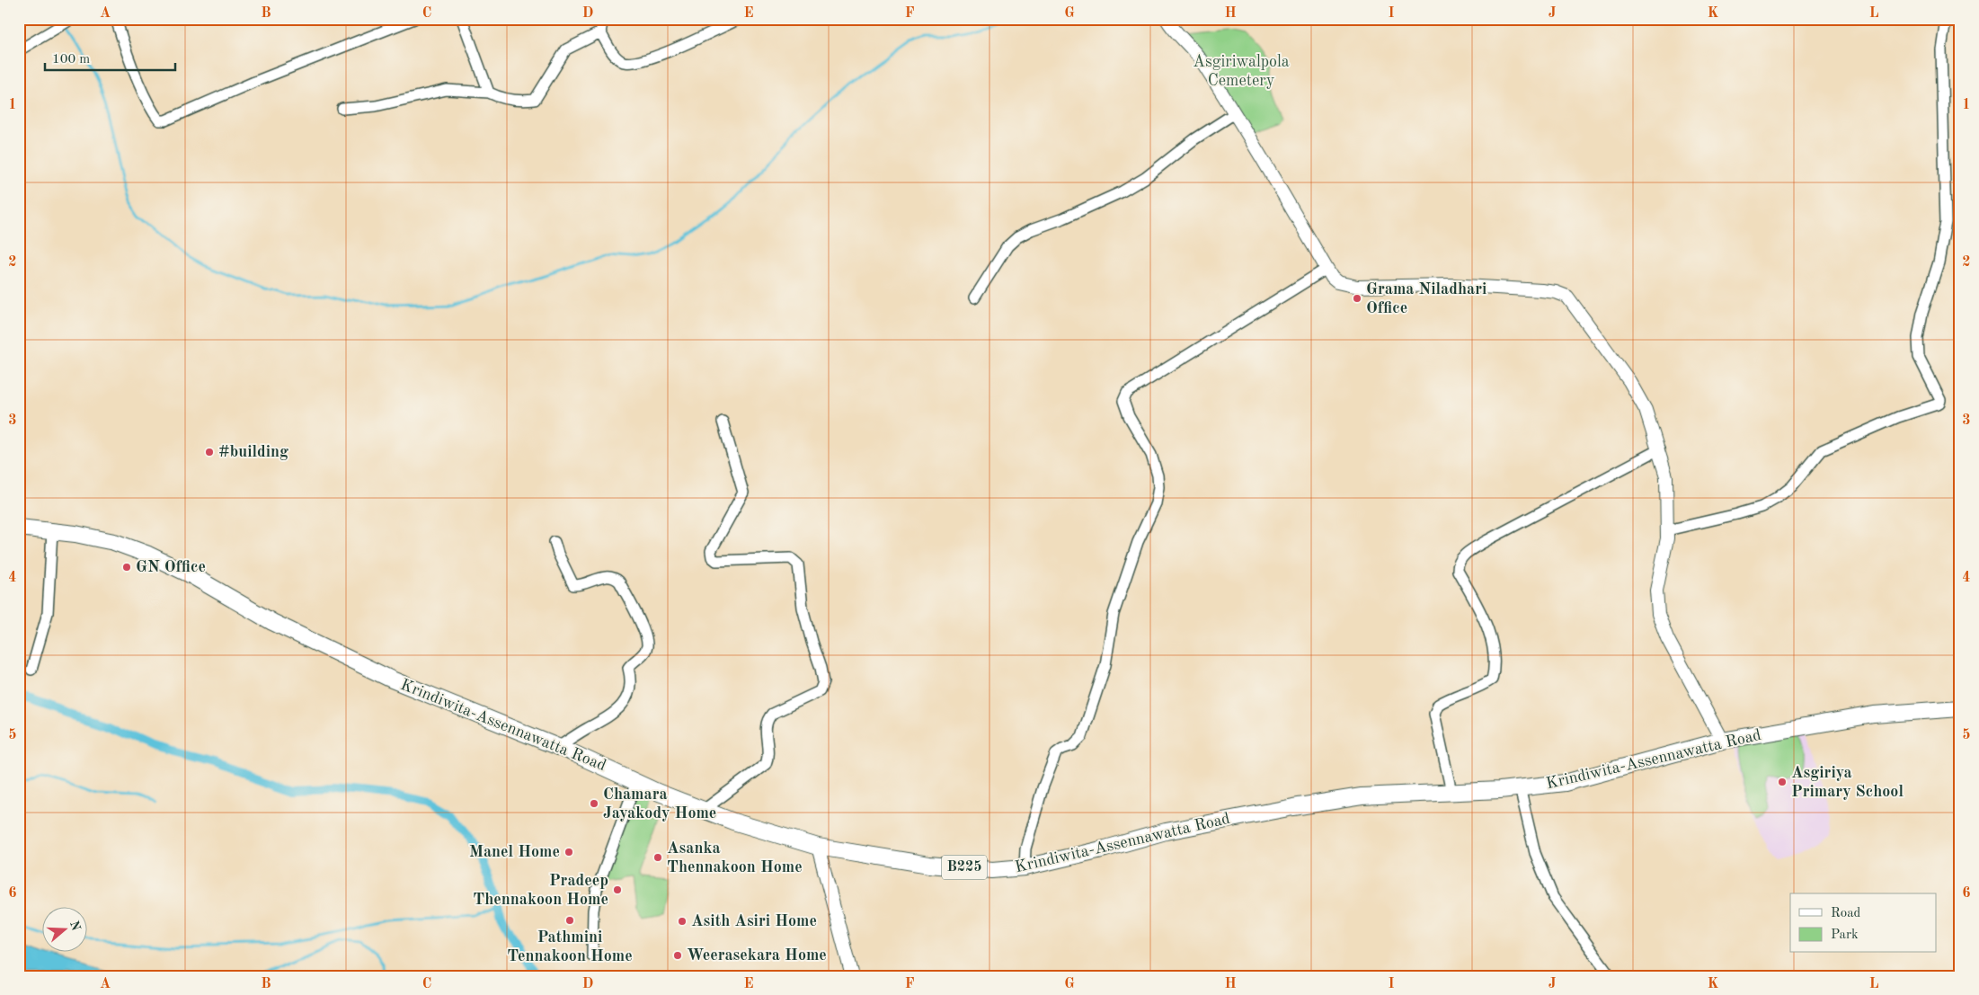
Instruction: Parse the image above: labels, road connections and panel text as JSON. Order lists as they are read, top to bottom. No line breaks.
{"streets":{"main road":["Krindiwita-Assennawatta Road","B225"]},"parks":["Asgiriwalpola Cemetery"],"places":["Grama Niladhari Office","#building","GN Office","Asgiriya Primary School","Chamara Jayakody Home","Manel Home","Asanka Thennakoon Home","Pradeep Thennakoon Home","Pathmini Tennakoon Home","Asith Asiri Home","Weerasekara Home"],"legend":["Road","Park"],"scale_bar":"100 m","north":"right","grid":{"columns":["A","B","C","D","E","F","G","H","I","J","K","L"],"rows":["1","2","3","4","5","6"]}}
